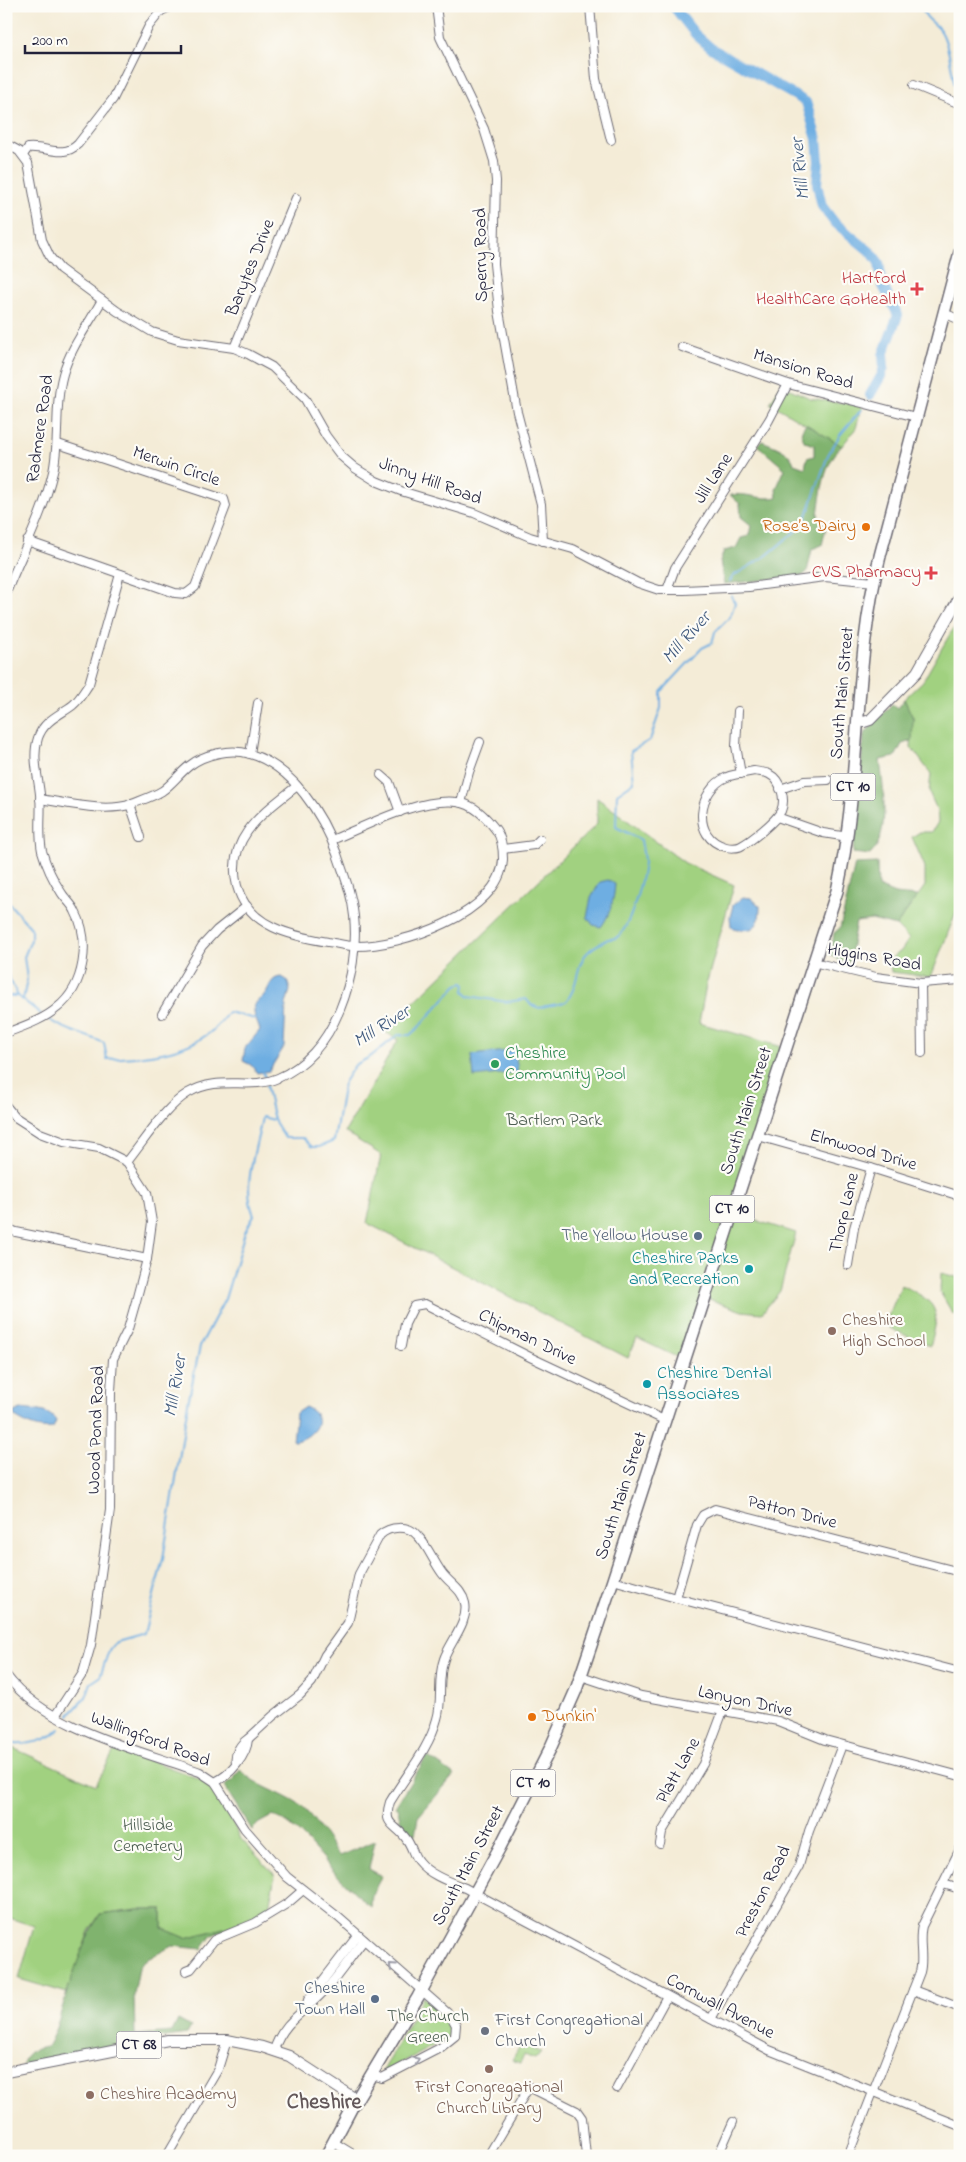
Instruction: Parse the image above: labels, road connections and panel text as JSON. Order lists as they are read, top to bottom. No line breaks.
{"streets":{"highway":["South Main Street","CT 10"],"main road":["CT 68"],"street":["Sperry Road","Barytes Drive","Mansion Road","Radmere Road","Merwin Circle","Jill Lane","Jinny Hill Road","Higgins Road","Elmwood Drive","Thorp Lane","Chipman Drive","Wood Pond Road","Patton Drive","Lanyon Drive","Wallingford Road","Platt Lane","Preston Road","Cornwall Avenue"]},"crossings":[["Sperry Road","Jinny Hill Road"],["Barytes Drive","Jinny Hill Road"],["Mansion Road","Jill Lane"],["Mansion Road","South Main Street"],["Radmere Road","Merwin Circle"],["Radmere Road","Jinny Hill Road"],["Jill Lane","Jinny Hill Road"],["Jinny Hill Road","South Main Street"],["South Main Street","CT 10"],["South Main Street","Higgins Road"],["South Main Street","Elmwood Drive"],["South Main Street","Chipman Drive"],["South Main Street","Lanyon Drive"],["South Main Street","Wallingford Road"],["South Main Street","Cornwall Avenue"],["South Main Street","CT 68"],["CT 10","CT 68"],["Elmwood Drive","Thorp Lane"],["Wood Pond Road","Wallingford Road"],["Lanyon Drive","Platt Lane"],["Lanyon Drive","Preston Road"],["Wallingford Road","Cornwall Avenue"],["Preston Road","Cornwall Avenue"]],"districts":["Cheshire"],"water":["Mill River"],"parks":["Bartlem Park","Hillside Cemetery","The Church Green"],"places":{"health":["Hartford HealthCare GoHealth","CVS Pharmacy"],"other":["Rose’s Dairy","Cheshire Community Pool","The Yellow House","Cheshire Parks and Recreation","Cheshire High School","Cheshire Dental Associates","Dunkin'","Cheshire Town Hall","First Congregational Church","First Congregational Church Library","Cheshire Academy"]},"scale_bar":"200 m"}
